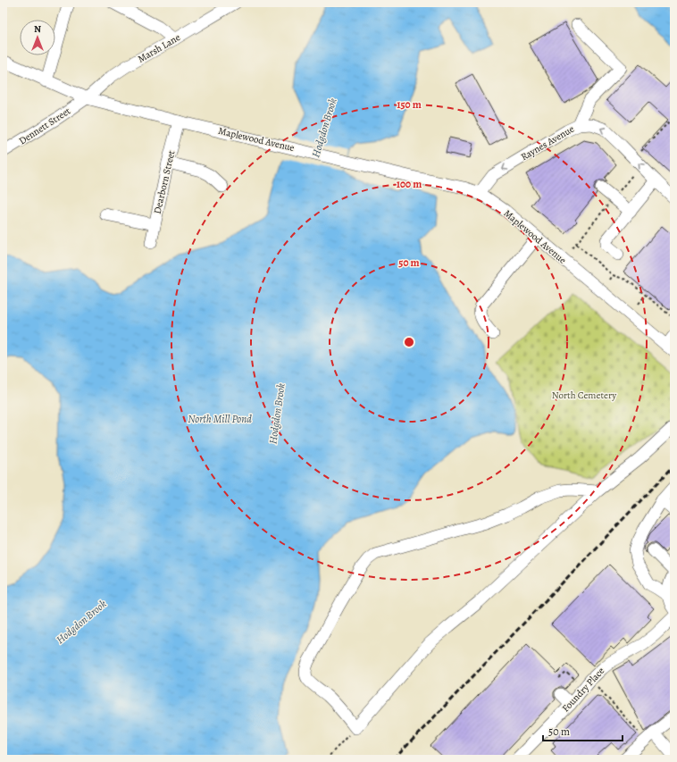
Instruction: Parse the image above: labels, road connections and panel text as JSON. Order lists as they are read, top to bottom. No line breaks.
{"streets":{"street":["Marsh Lane","Dennett Street","Maplewood Avenue","Raynes Avenue","Dearborn Street","Foundry Place"]},"crossings":[["Marsh Lane","Dennett Street"],["Marsh Lane","Maplewood Avenue"],["Dennett Street","Maplewood Avenue"],["Maplewood Avenue","Raynes Avenue"],["Maplewood Avenue","Dearborn Street"]],"water":["Hodgdon Brook","North Mill Pond"],"parks":["North Cemetery"],"scale_bar":"50 m","north":"top","rings":["150 m","100 m","50 m"]}
